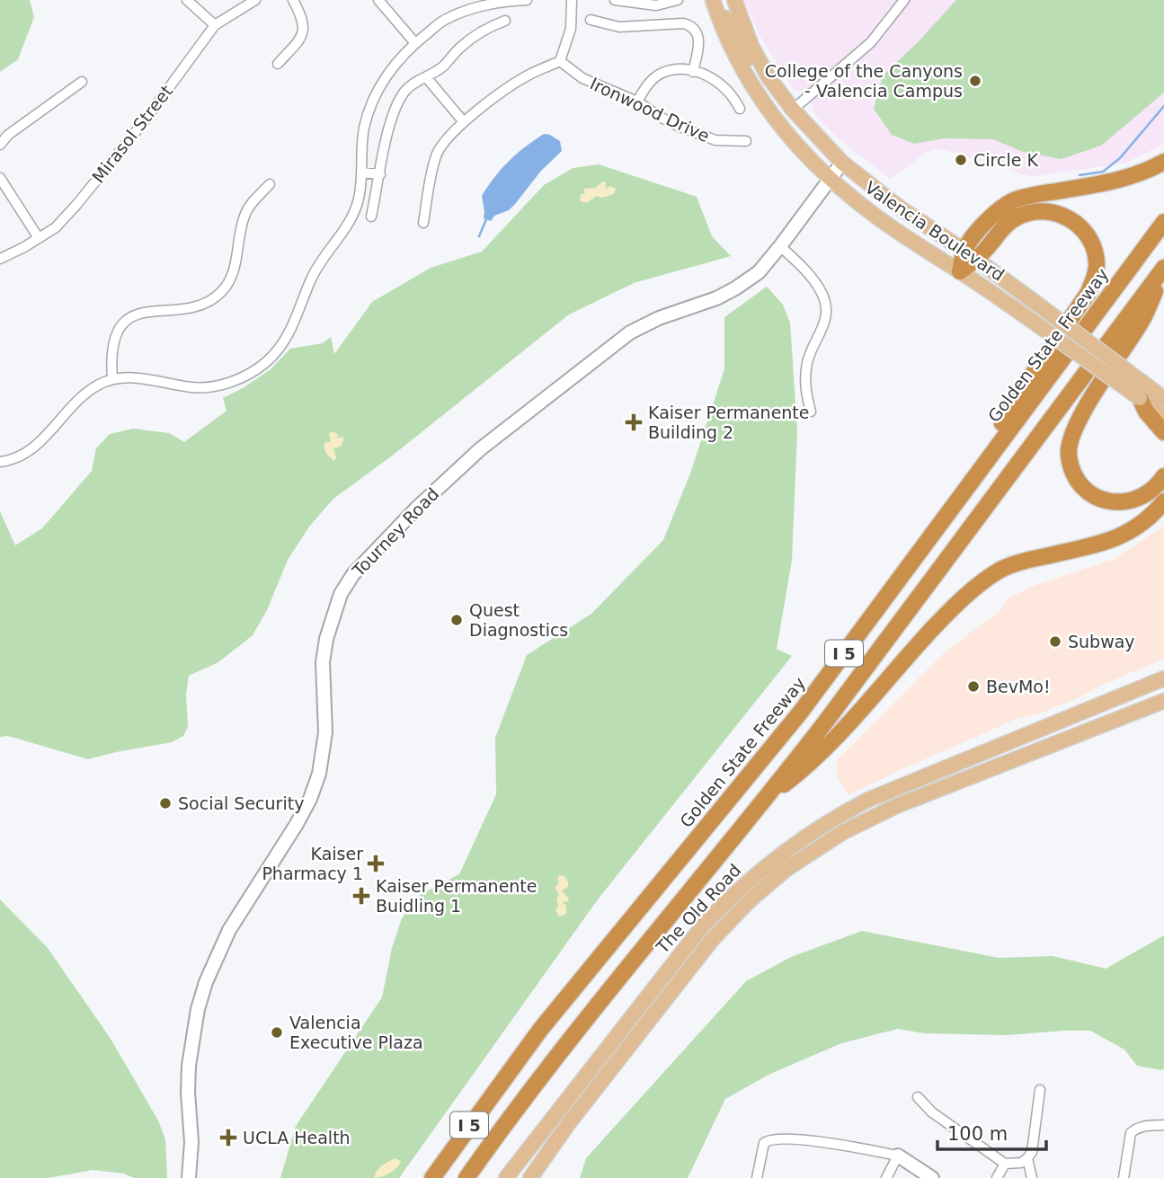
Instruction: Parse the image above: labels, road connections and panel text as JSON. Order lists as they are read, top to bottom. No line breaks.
{"streets":{"highway":["Golden State Freeway","I 5"],"main road":["Valencia Boulevard","The Old Road"],"street":["Ironwood Drive","Mirasol Street","Tourney Road"]},"crossings":[["Valencia Boulevard","Tourney Road"]],"places":{"other":["College of the Canyons - Valencia Campus","Circle K","Quest Diagnostics","Subway","BevMo!","Social Security","Valencia Executive Plaza"],"health":["Kaiser Permanente Building 2","Kaiser Pharmacy 1","Kaiser Permanente Buidling 1","UCLA Health"]},"scale_bar":"100 m"}
